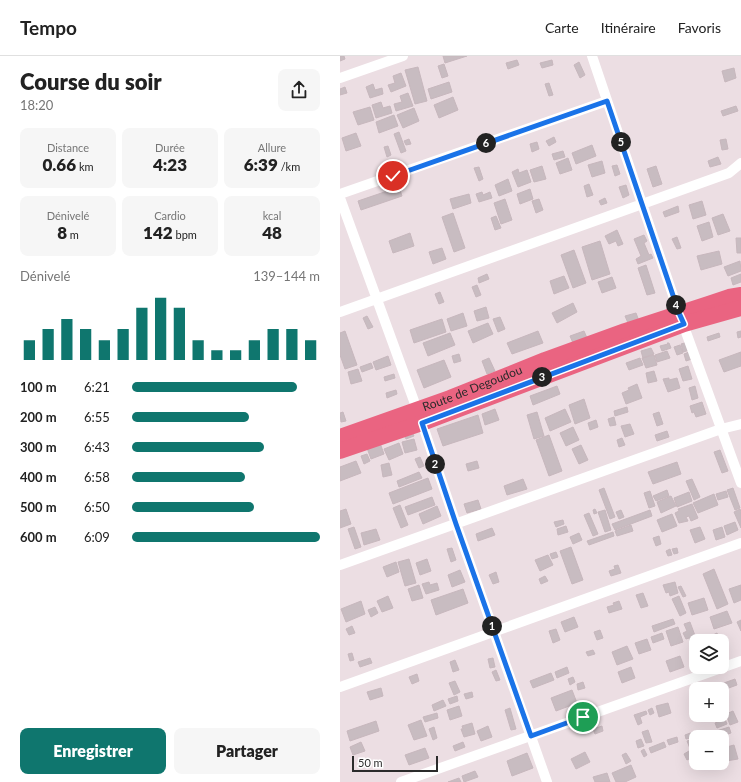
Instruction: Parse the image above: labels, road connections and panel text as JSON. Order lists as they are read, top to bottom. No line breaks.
{"streets":{"main road":["Route de Degoudou"]},"scale_bar":"50 m","page":{"header":"Tempo","nav":["Carte","Itinéraire","Favoris"],"heading":["Course du soir","18:20"],"stats":[["Distance","0.66 km"],["Durée","4:23"],["Allure","6:39 /km"],["Dénivelé","8 m"],["Cardio","142 bpm"],["kcal","48"]],"pins":["5","6","4","3","2","1"],"chart":["Dénivelé","139–144 m"],"list":[{"name":"100 m","note":"6:21"},{"name":"200 m","note":"6:55"},{"name":"300 m","note":"6:43"},{"name":"400 m","note":"6:58"},{"name":"500 m","note":"6:50"},{"name":"600 m","note":"6:09"}],"map_buttons":["+","−"],"buttons":["Enregistrer","Partager"],"scale":"50 m"}}
